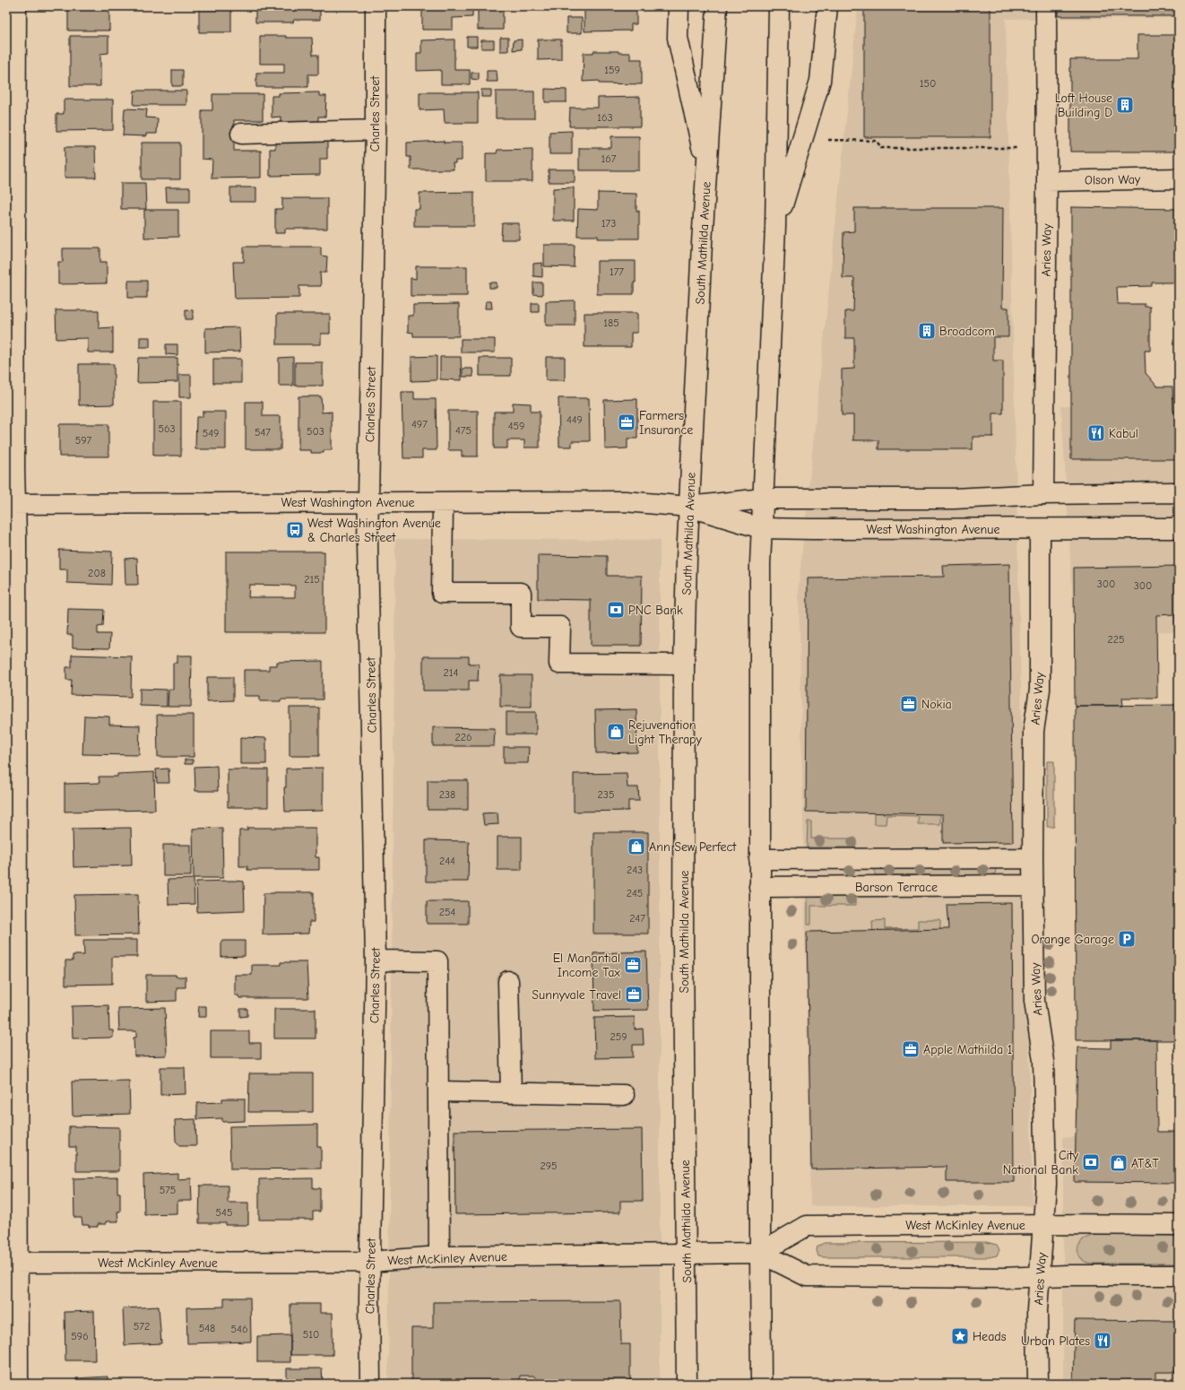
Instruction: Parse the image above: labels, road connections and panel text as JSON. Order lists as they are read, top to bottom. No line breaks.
{"streets":{"street":["Charles Street","Olson Way","South Mathilda Avenue","Aries Way","West Washington Avenue","Barson Terrace","West McKinley Avenue"]},"crossings":[["Charles Street","West Washington Avenue"],["Charles Street","West McKinley Avenue"],["Olson Way","Aries Way"],["South Mathilda Avenue","West Washington Avenue"],["South Mathilda Avenue","West McKinley Avenue"],["Aries Way","West Washington Avenue"],["Aries Way","Barson Terrace"],["Aries Way","West McKinley Avenue"]],"places":{"building":["Loft House Building D","Broadcom"],"office":["Farmers Insurance","Nokia","El Manantial Income Tax","Sunnyvale Travel","Apple Mathilda 1"],"restaurant":["Kabul","Urban Plates"],"bus stop":["West Washington Avenue & Charles Street"],"bank":["PNC Bank","City National Bank"],"shop":["Rejuvenation Light Therapy","Ann Sew Perfect","AT&T"],"parking":["Orange Garage"],"place":["Heads"]},"house_numbers":["159","150","163","167","173","177","185","449","497","459","563","475","503","547","549","597","208","215","300","300","225","214","226","238","235","244","243","245","254","247","259","295","575","545","572","548","546","510","596"]}
